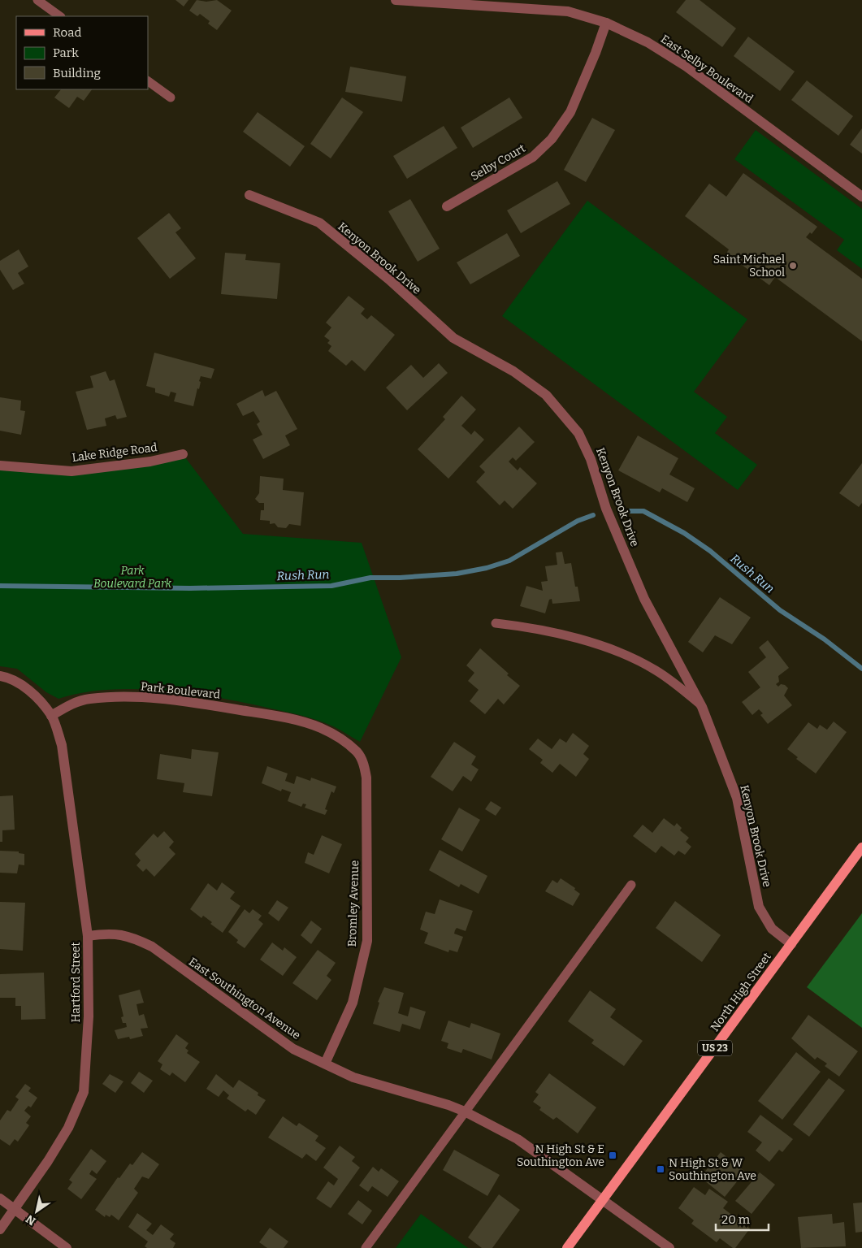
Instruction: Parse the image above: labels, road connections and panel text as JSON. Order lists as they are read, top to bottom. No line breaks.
{"streets":{"main road":["North High Street","US 23"],"street":["East Selby Boulevard","Selby Court","Kenyon Brook Drive","Lake Ridge Road","Park Boulevard","Bromley Avenue","Hartford Street","East Southington Avenue"]},"crossings":[["East Selby Boulevard","Selby Court"],["Kenyon Brook Drive","North High Street"],["Park Boulevard","Bromley Avenue"],["Park Boulevard","Hartford Street"],["Bromley Avenue","East Southington Avenue"],["Hartford Street","East Southington Avenue"],["North High Street","East Southington Avenue"]],"water":["Rush Run"],"parks":["Park Boulevard Park"],"places":{"other":["Saint Michael School"],"transit":["N High St & E Southington Ave","N High St & W Southington Ave"]},"legend":["Road","Park","Building"],"scale_bar":"20 m","north":"bottom left"}
